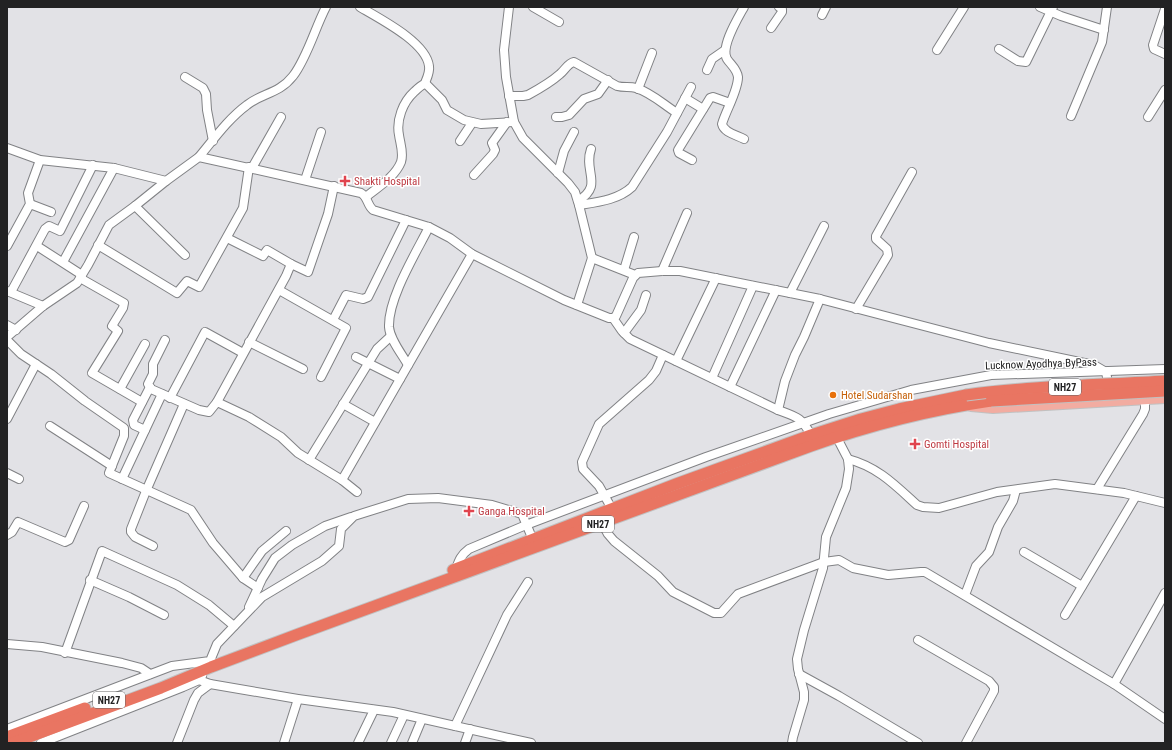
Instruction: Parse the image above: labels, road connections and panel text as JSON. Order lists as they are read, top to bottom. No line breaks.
{"streets":{"highway":["NH27"],"street":["Lucknow Ayodhya ByPass"]},"crossings":[["Lucknow Ayodhya ByPass","NH27"]],"places":{"health":["Shakti Hospital","Gomti Hospital","Ganga Hospital"],"other":["Hotel Sudarshan"]}}
